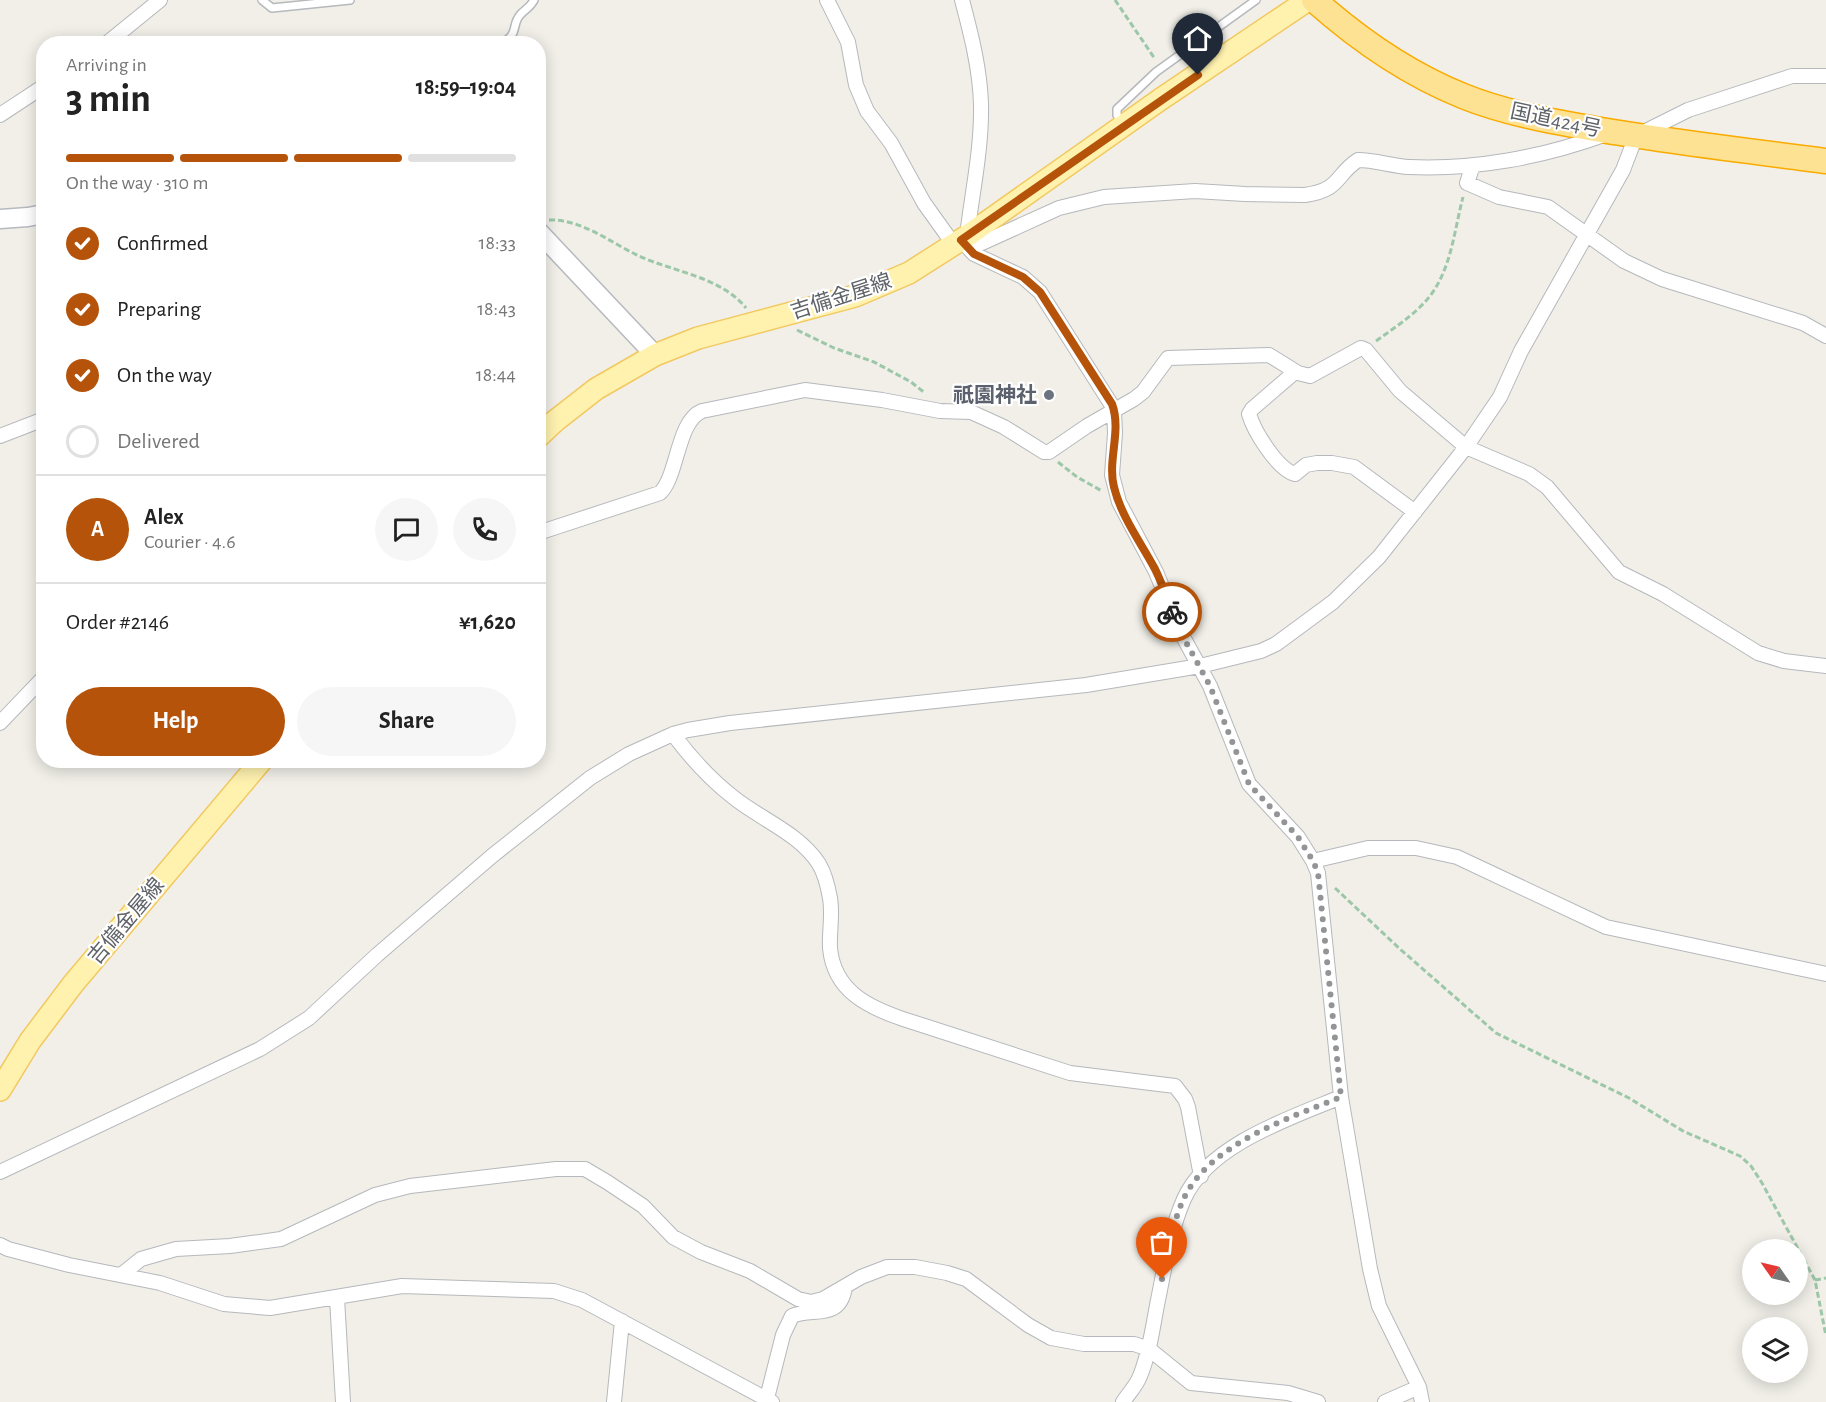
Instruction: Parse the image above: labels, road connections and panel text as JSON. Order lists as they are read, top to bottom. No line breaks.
{"streets":{"highway":["国道424号"],"main road":["吉備金屋線"]},"places":["祇園神社"],"north":"top left","page":{"heading":["3 min","Arriving in","18:59–19:04"],"panel":["Alex","Courier · 4.6","Order #2146","¥1,620"],"bar":"On the way · 310 m","list":[["Confirmed","18:33"],["Preparing","18:43"],["On the way","18:44"],"Delivered"],"round":"A","buttons":["Help","Share"]}}
